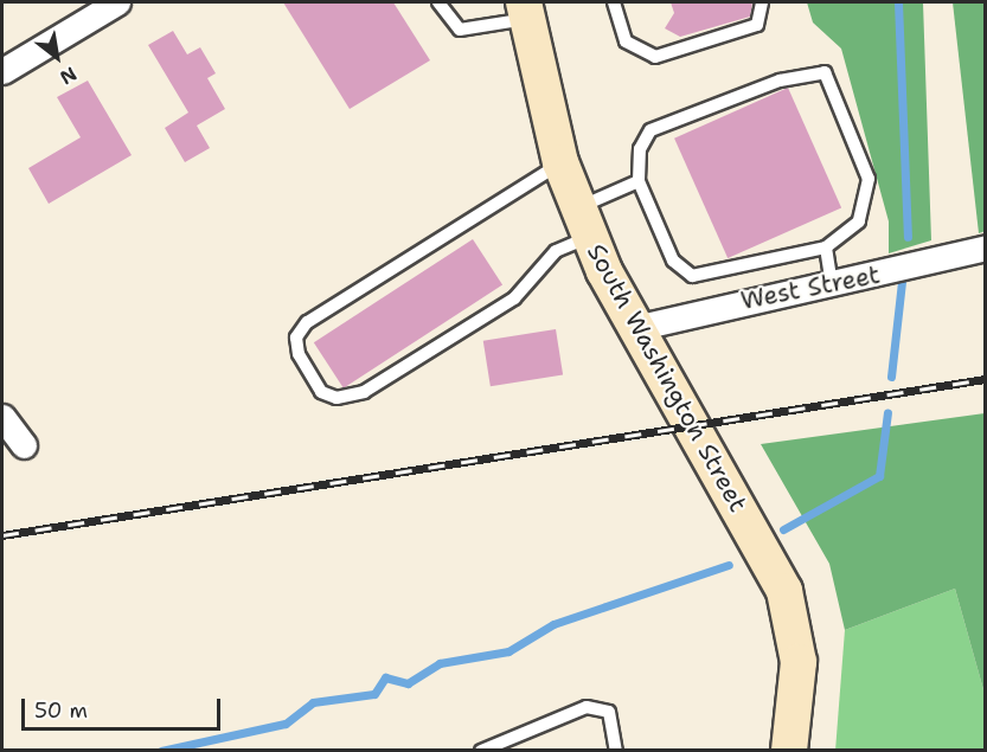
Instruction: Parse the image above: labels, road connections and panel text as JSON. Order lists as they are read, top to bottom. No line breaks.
{"streets":{"main road":["South Washington Street"],"street":["West Street"]},"crossings":[["West Street","South Washington Street"]],"scale_bar":"50 m","north":"bottom right"}
